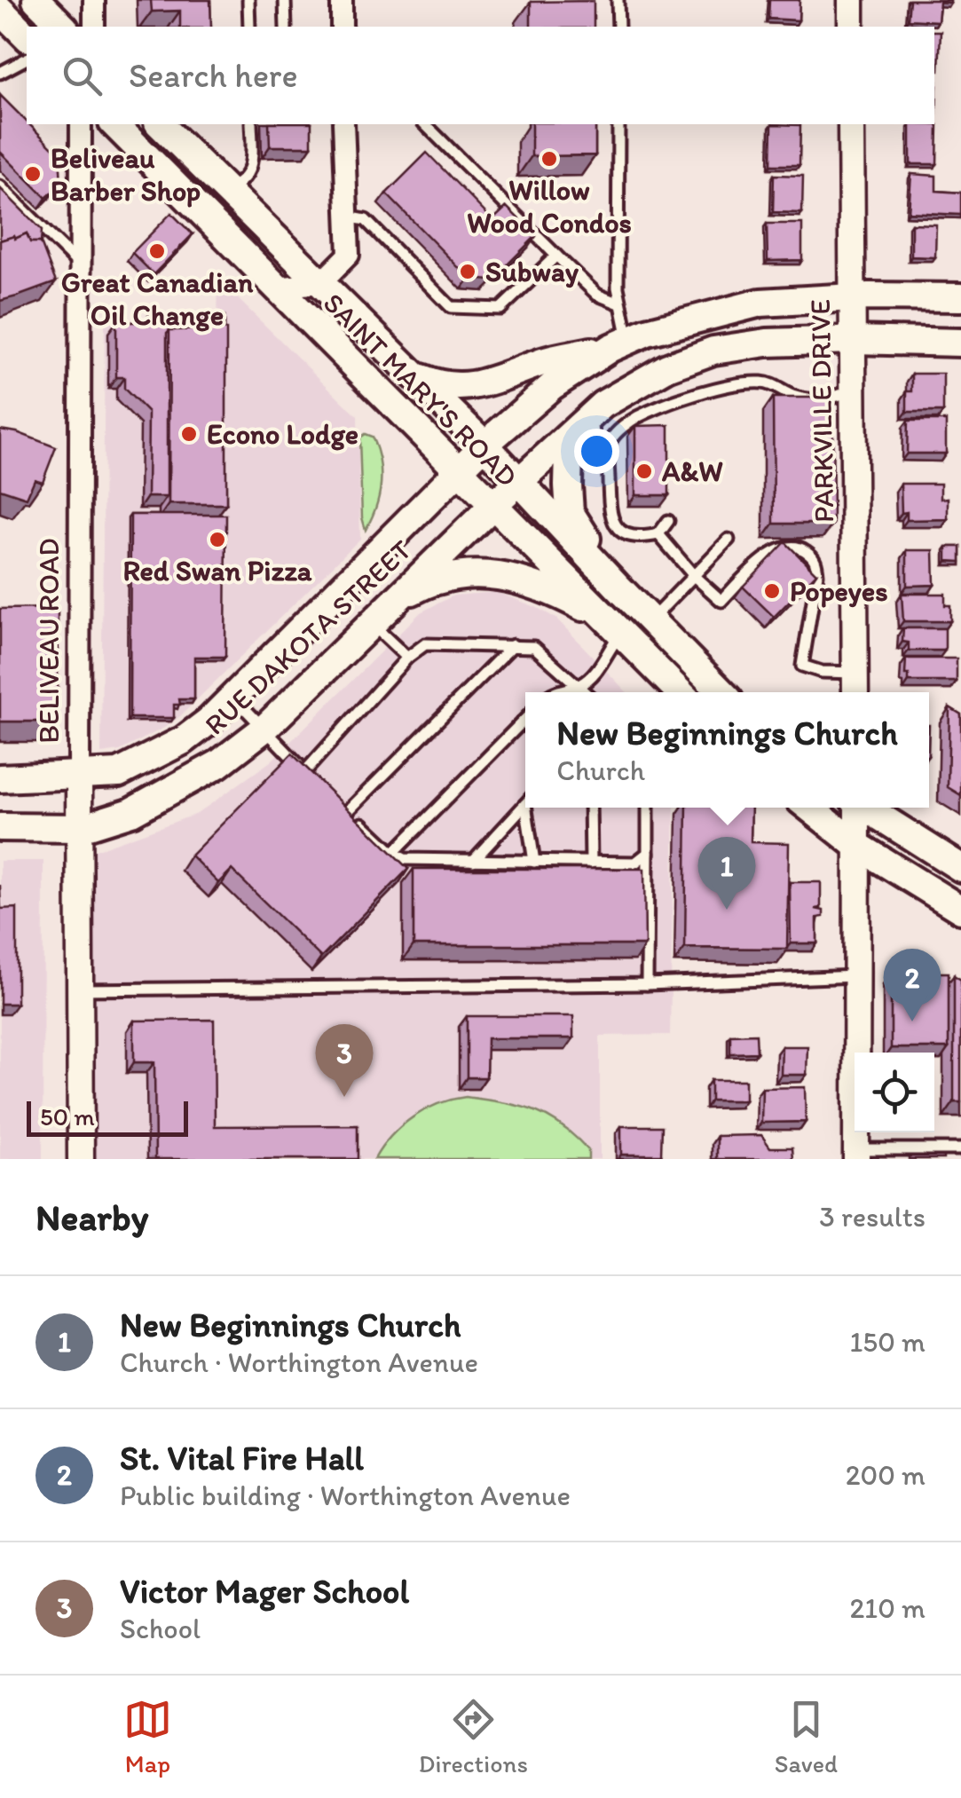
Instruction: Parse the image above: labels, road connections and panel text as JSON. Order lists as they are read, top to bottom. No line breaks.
{"streets":{"main road":["SAINT MARY'S ROAD","RUE DAKOTA STREET"],"street":["PARKVILLE DRIVE","BELIVEAU ROAD"]},"crossings":[["SAINT MARY'S ROAD","RUE DAKOTA STREET"],["RUE DAKOTA STREET","BELIVEAU ROAD"]],"places":["Willow Wood Condos","Beliveau Barber Shop","Great Canadian Oil Change","Subway","Econo Lodge","A&W","Red Swan Pizza","Popeyes"],"scale_bar":"50 m","page":{"search":"Search here","popup":["New Beginnings Church","Church"],"pins":["1","2","3"],"scale":"50 m","heading":["Nearby","3 results"],"list":[{"mark":"1","name":"New Beginnings Church","note":"Church · Worthington Avenue","value":"150 m"},{"mark":"2","name":"St. Vital Fire Hall","note":"Public building · Worthington Avenue","value":"200 m"},{"mark":"3","name":"Victor Mager School","note":"School","value":"210 m"}],"nav":["Map","Directions","Saved"]}}
